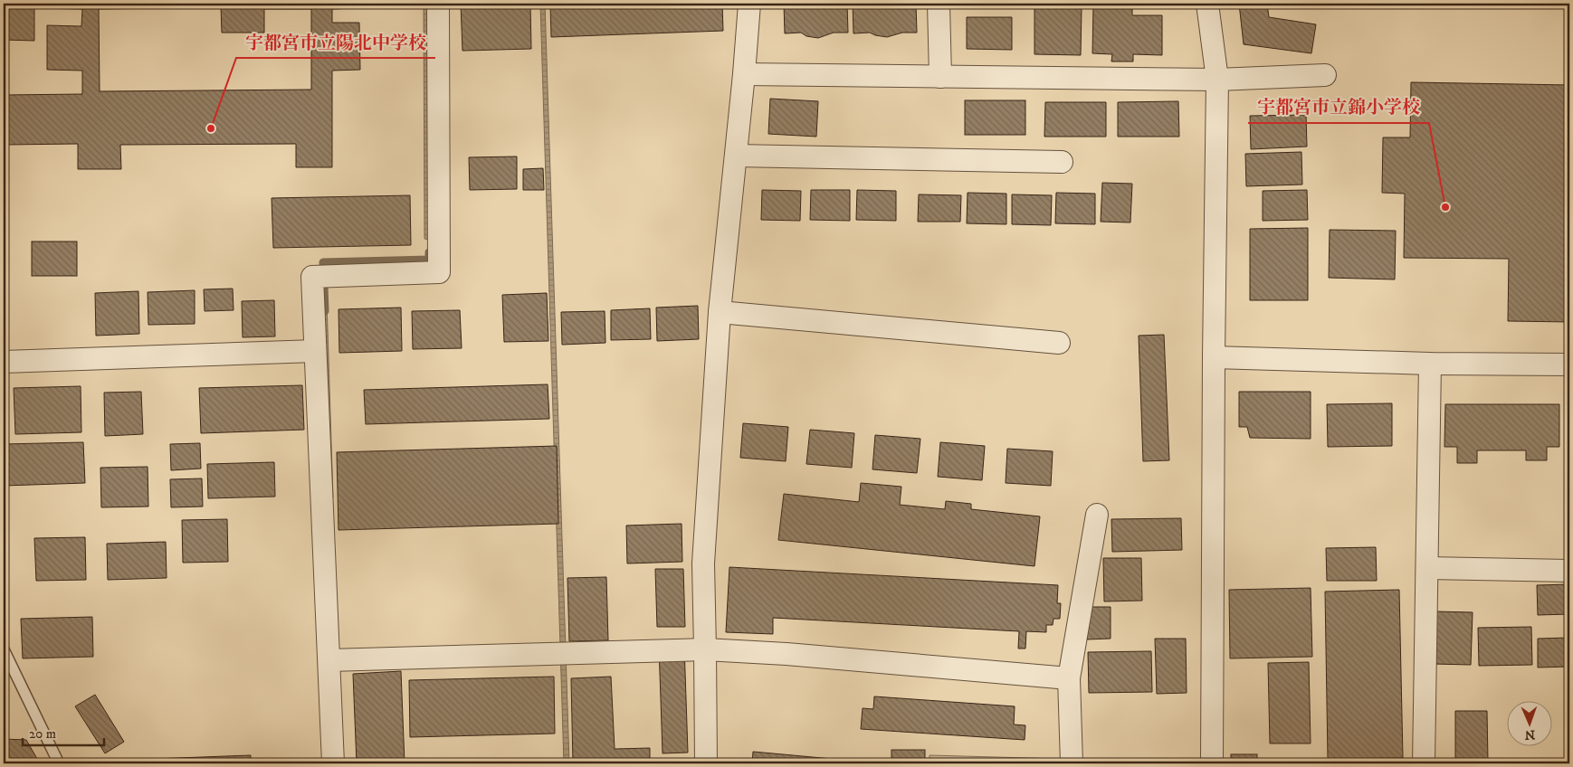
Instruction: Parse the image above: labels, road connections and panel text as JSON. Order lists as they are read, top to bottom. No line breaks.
{"places":["宇都宮市立陽北中学校","宇都宮市立錦小学校"],"scale_bar":"20 m","north":"bottom"}
